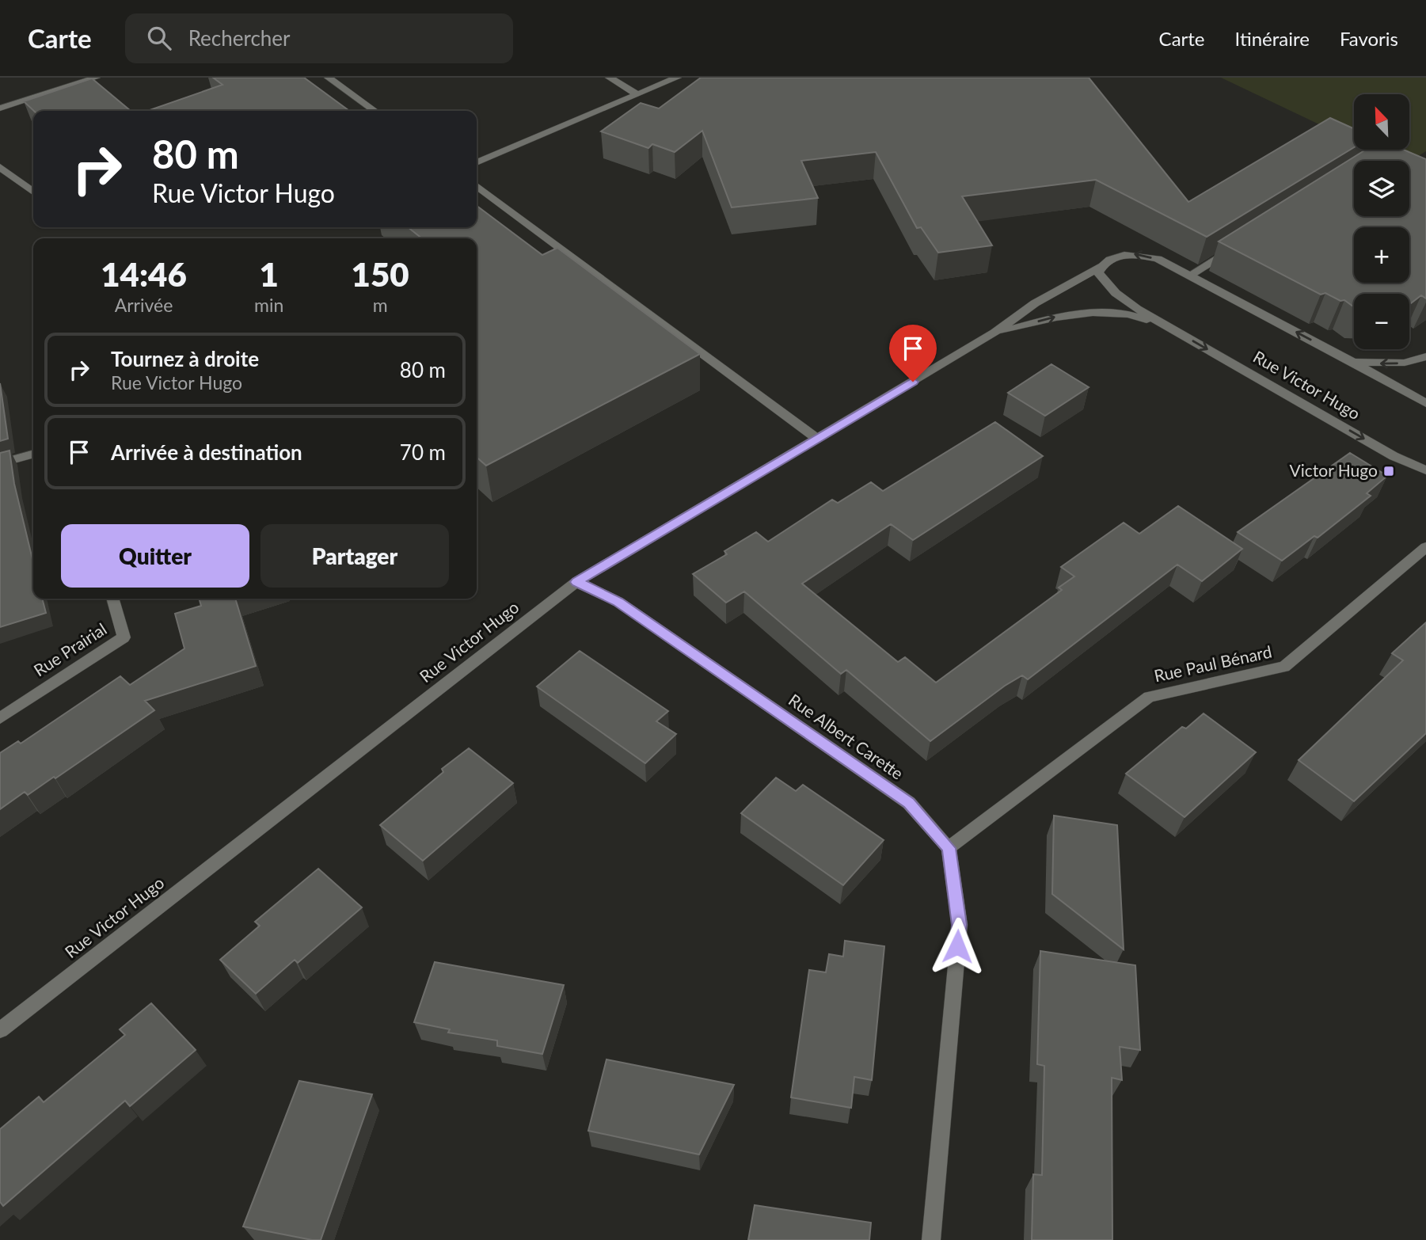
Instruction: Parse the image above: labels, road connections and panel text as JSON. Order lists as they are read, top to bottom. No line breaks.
{"streets":{"street":["Rue Victor Hugo","Rue Prairial","Rue Paul Bénard","Rue Albert Carette"]},"crossings":[["Rue Victor Hugo","Rue Albert Carette"],["Rue Paul Bénard","Rue Albert Carette"]],"places":{"transit":["Victor Hugo"]},"north":"top left","page":{"header":"Carte","search":"Rechercher","nav":["Carte","Itinéraire","Favoris"],"map_buttons":["+","−"],"turn":["80 m","Rue Victor Hugo"],"eta":["14:46","Arrivée","1","min","150","m"],"list":[{"name":"Tournez à droite","note":"Rue Victor Hugo","value":"80 m"},{"name":"Arrivée à destination","value":"70 m"}],"buttons":["Quitter","Partager"]}}
